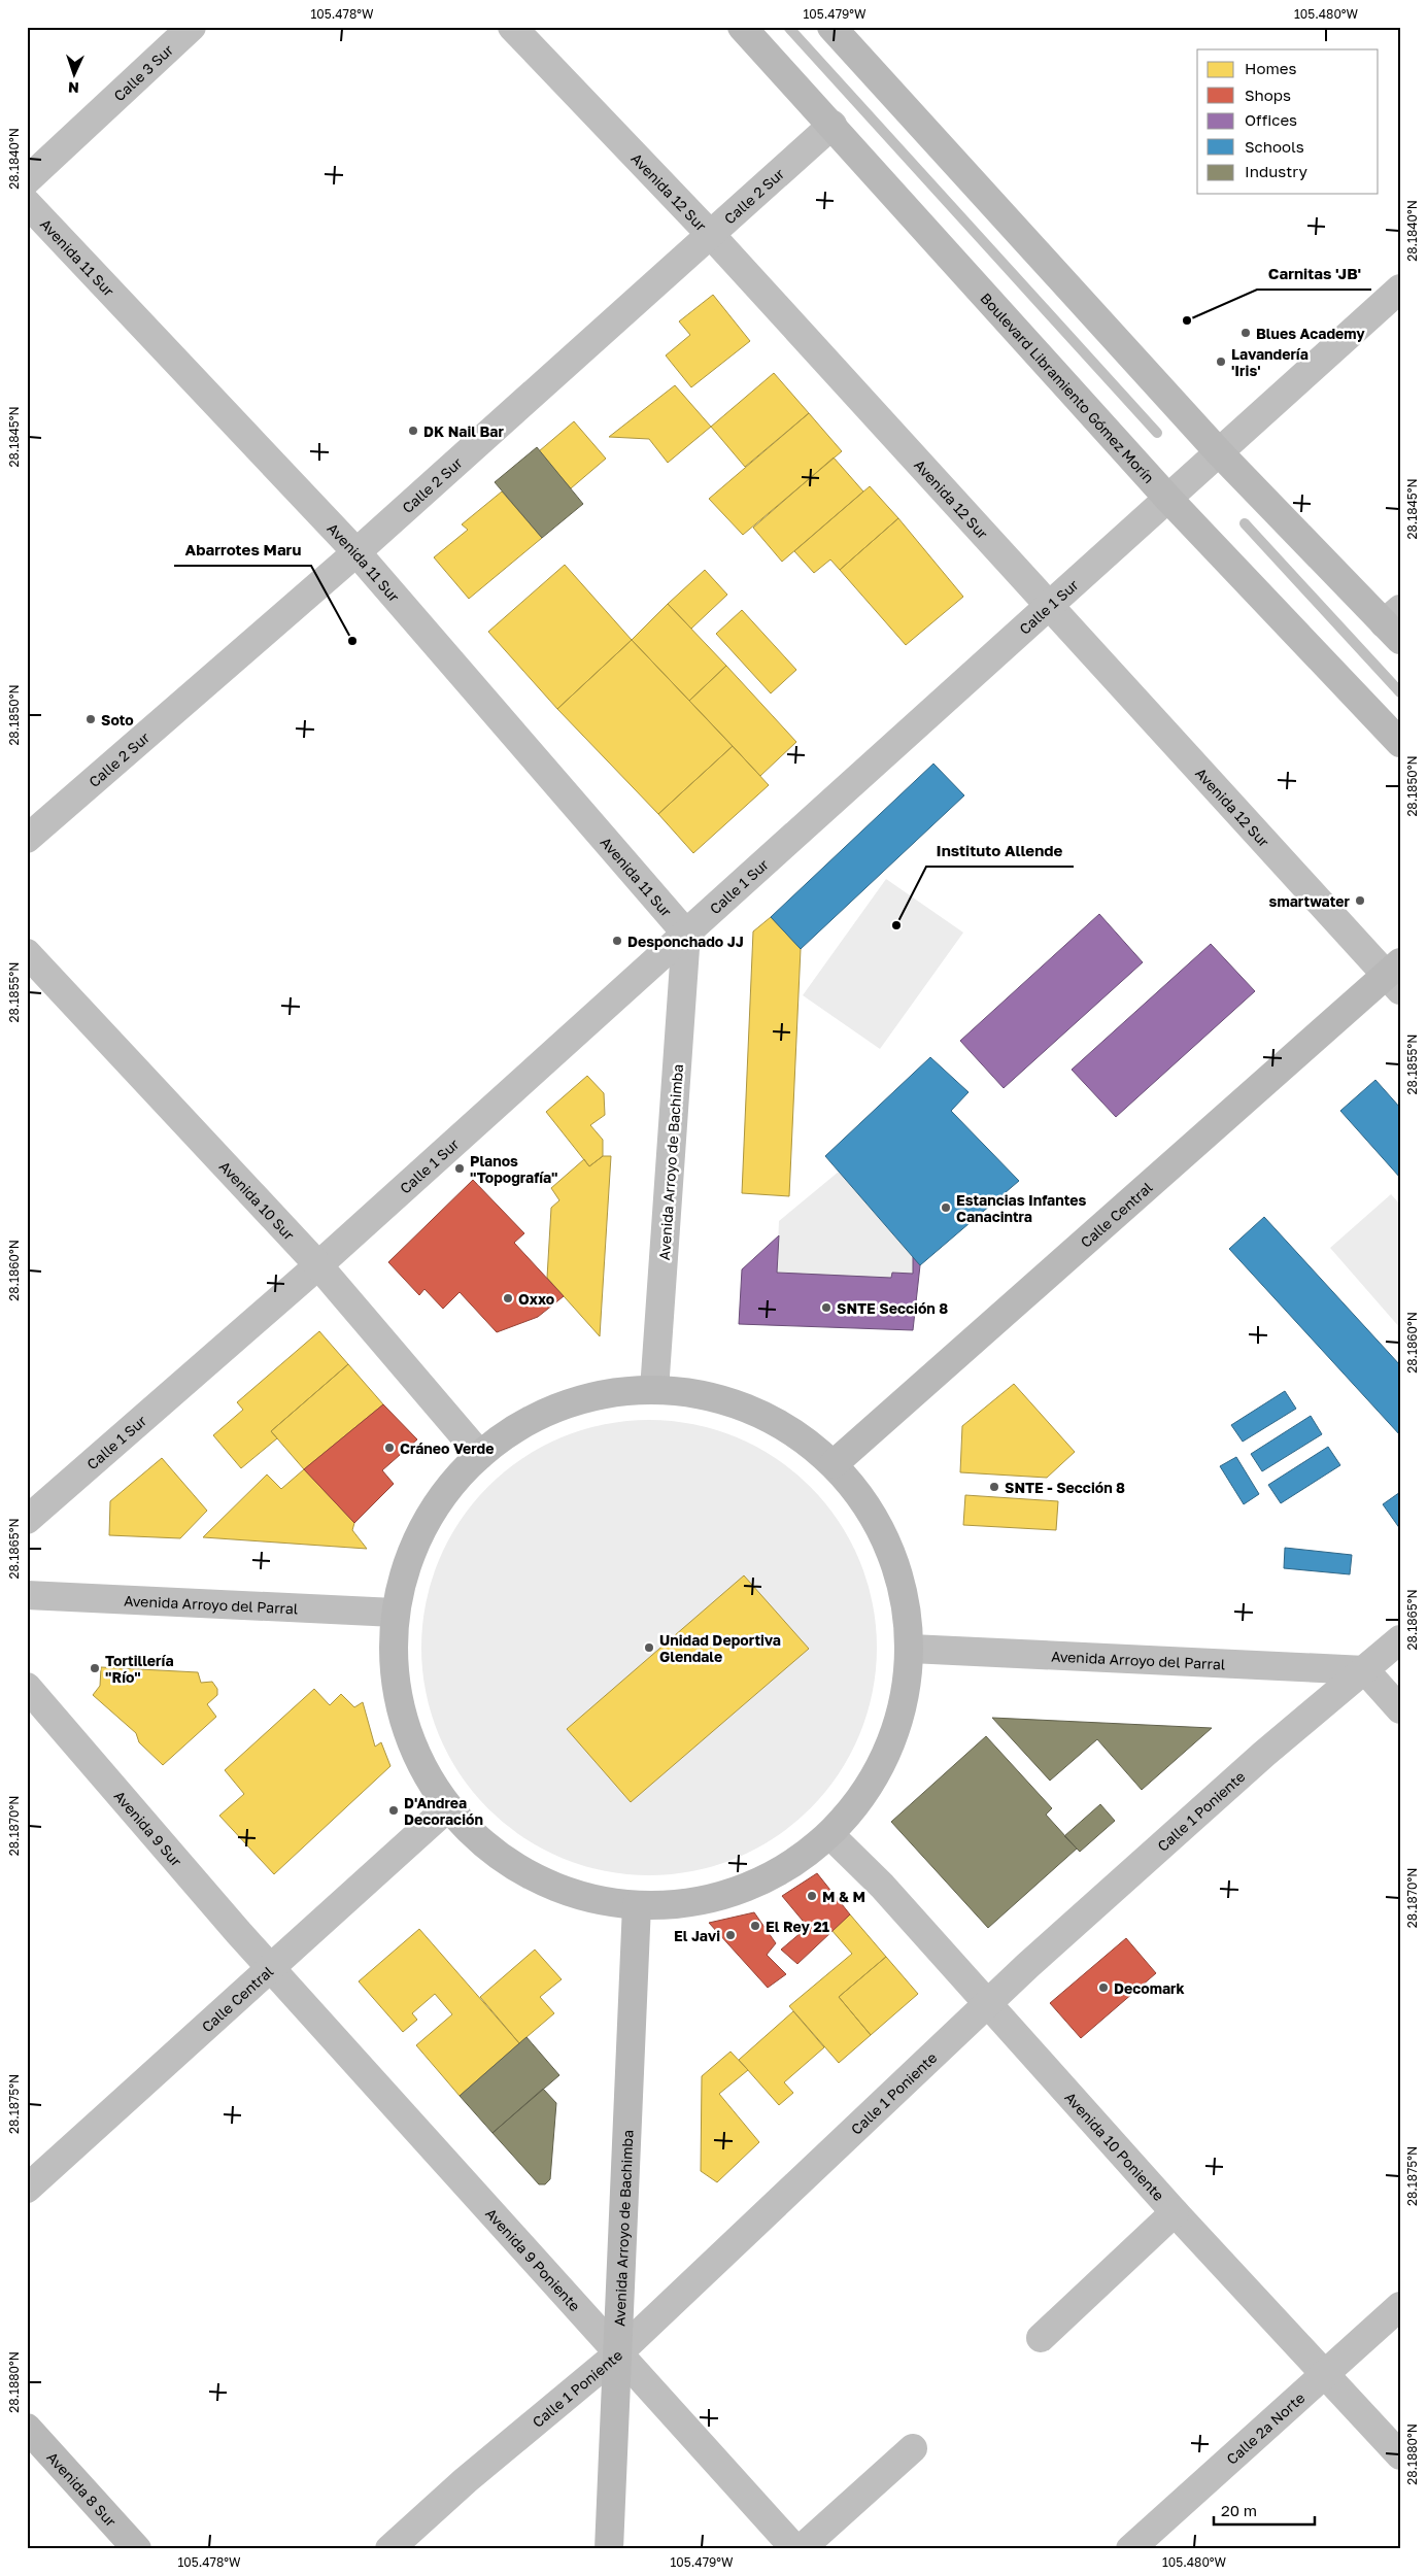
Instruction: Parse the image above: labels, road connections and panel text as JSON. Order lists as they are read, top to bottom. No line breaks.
{"streets":{"main road":["Boulevard Libramiento Gómez Morín","Avenida Arroyo de Bachimba","Calle Central","Avenida 8 Sur"],"street":["Calle 3 Sur","Avenida 12 Sur","Calle 2 Sur","Avenida 11 Sur","Calle 1 Sur","Avenida 10 Sur","Avenida Arroyo del Parral","Calle 1 Poniente","Avenida 9 Sur","Avenida 10 Poniente","Avenida 9 Poniente","Calle 2a Norte"]},"crossings":[["Avenida 12 Sur","Calle 2 Sur"],["Avenida 12 Sur","Calle 1 Sur"],["Avenida 12 Sur","Calle Central"],["Calle 2 Sur","Avenida 11 Sur"],["Calle 2 Sur","Boulevard Libramiento Gómez Morín"],["Avenida 11 Sur","Calle 1 Sur"],["Avenida 11 Sur","Avenida Arroyo de Bachimba"],["Boulevard Libramiento Gómez Morín","Calle 1 Sur"],["Calle 1 Sur","Avenida Arroyo de Bachimba"],["Calle 1 Sur","Avenida 10 Sur"],["Avenida Arroyo de Bachimba","Calle 1 Poniente"],["Avenida Arroyo de Bachimba","Avenida 9 Poniente"],["Calle Central","Avenida 9 Sur"],["Calle Central","Avenida 9 Poniente"],["Avenida Arroyo del Parral","Calle 1 Poniente"],["Calle 1 Poniente","Avenida 10 Poniente"],["Calle 1 Poniente","Avenida 9 Poniente"],["Avenida 9 Sur","Avenida 9 Poniente"],["Avenida 10 Poniente","Calle 2a Norte"]],"places":["Carnitas 'JB'","Blues Academy","Lavandería 'Iris'","DK Nail Bar","Abarrotes Maru","Soto","smartwater","Instituto Allende","Desponchado JJ","Planos \"Topografía\"","Estancias Infantes Canacintra","Oxxo","SNTE Sección 8","Cráneo Verde","SNTE - Sección 8","Unidad Deportiva Glendale","Tortillería \"Río\"","D'Andrea Decoración","M & M","El Rey 21","El Javi","Decomark"],"legend":["Homes","Shops","Offices","Schools","Industry"],"scale_bar":"20 m","north":"bottom","coordinates":["105.478°W","105.479°W","105.480°W","28.1840°N","28.1845°N","28.1850°N","28.1855°N","28.1860°N","28.1865°N","28.1870°N","28.1875°N","28.1880°N"]}
